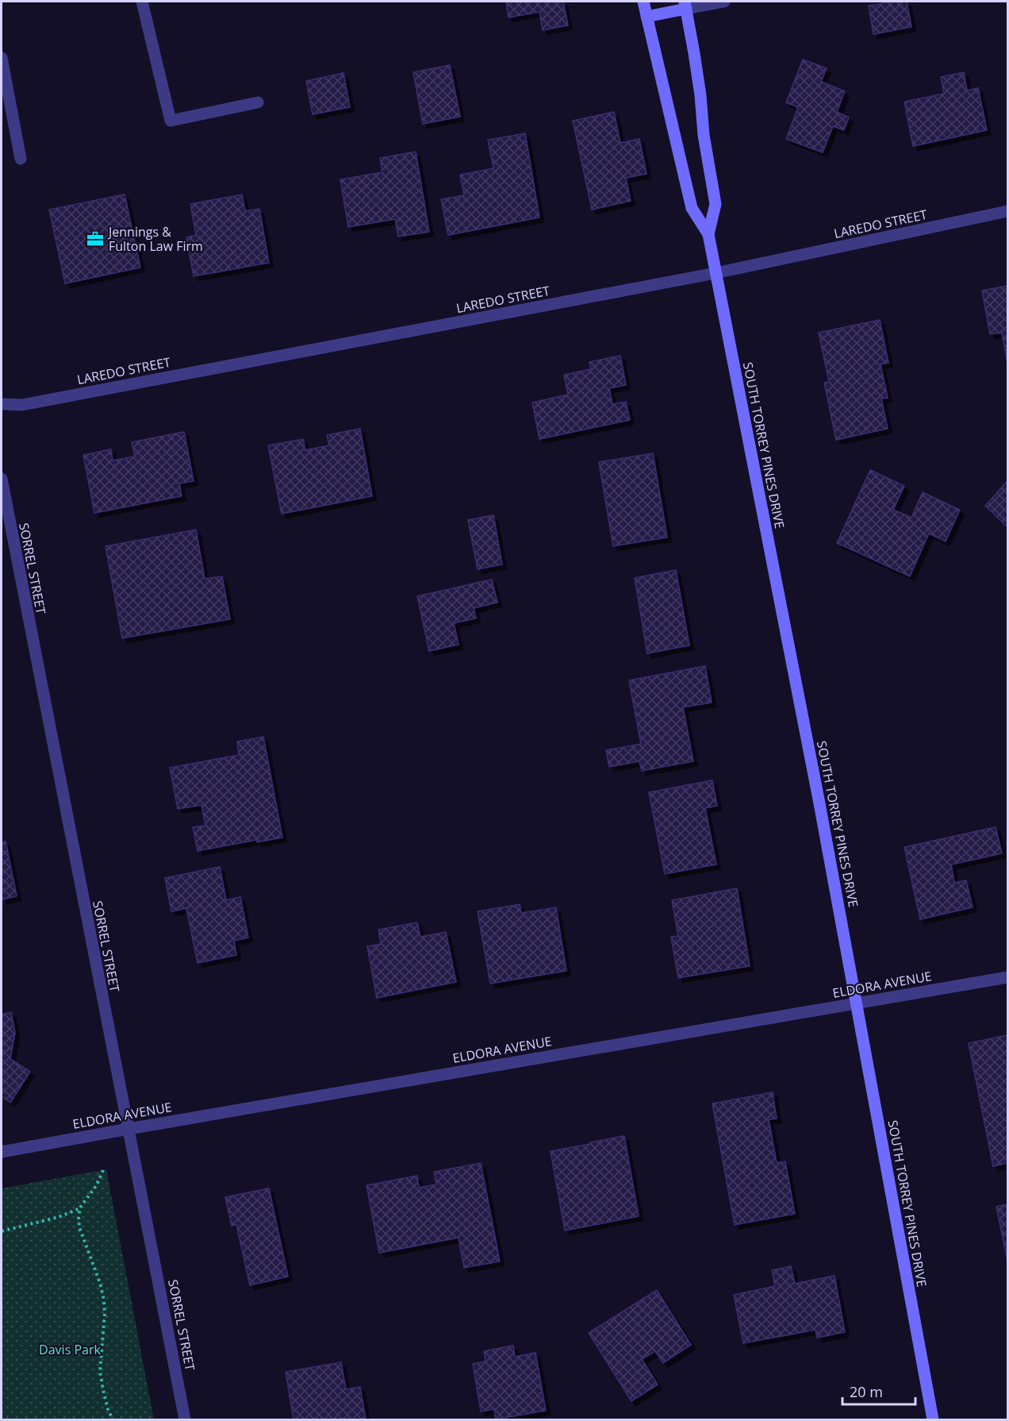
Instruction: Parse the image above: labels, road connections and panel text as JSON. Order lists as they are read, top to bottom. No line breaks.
{"streets":{"street":["LAREDO STREET","SOUTH TORREY PINES DRIVE","SORREL STREET","ELDORA AVENUE"]},"crossings":[["LAREDO STREET","SOUTH TORREY PINES DRIVE"],["SOUTH TORREY PINES DRIVE","ELDORA AVENUE"],["SORREL STREET","ELDORA AVENUE"]],"parks":["Davis Park"],"places":{"office":["Jennings & Fulton Law Firm"]},"scale_bar":"20 m"}
